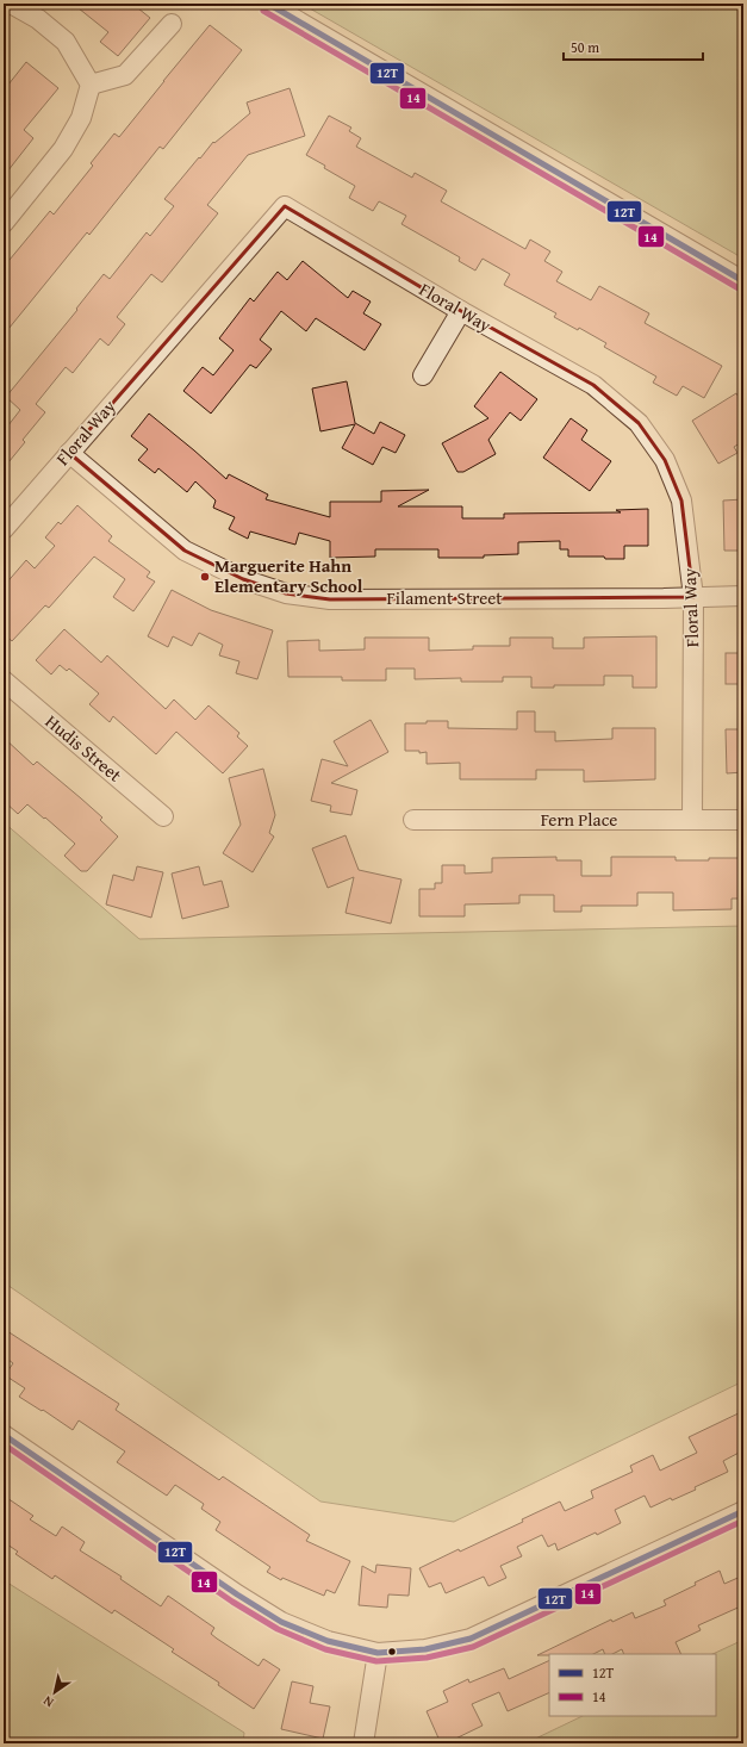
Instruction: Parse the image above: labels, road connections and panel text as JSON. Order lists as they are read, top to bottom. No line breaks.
{"streets":{"street":["Floral Way","Filament Street","Hudis Street","Fern Place"]},"crossings":[["Floral Way","Filament Street"],["Floral Way","Fern Place"]],"places":["Marguerite Hahn Elementary School"],"lines":["transit line 12T","transit line 14"],"legend":["12T","14"],"scale_bar":"50 m","north":"bottom left"}
